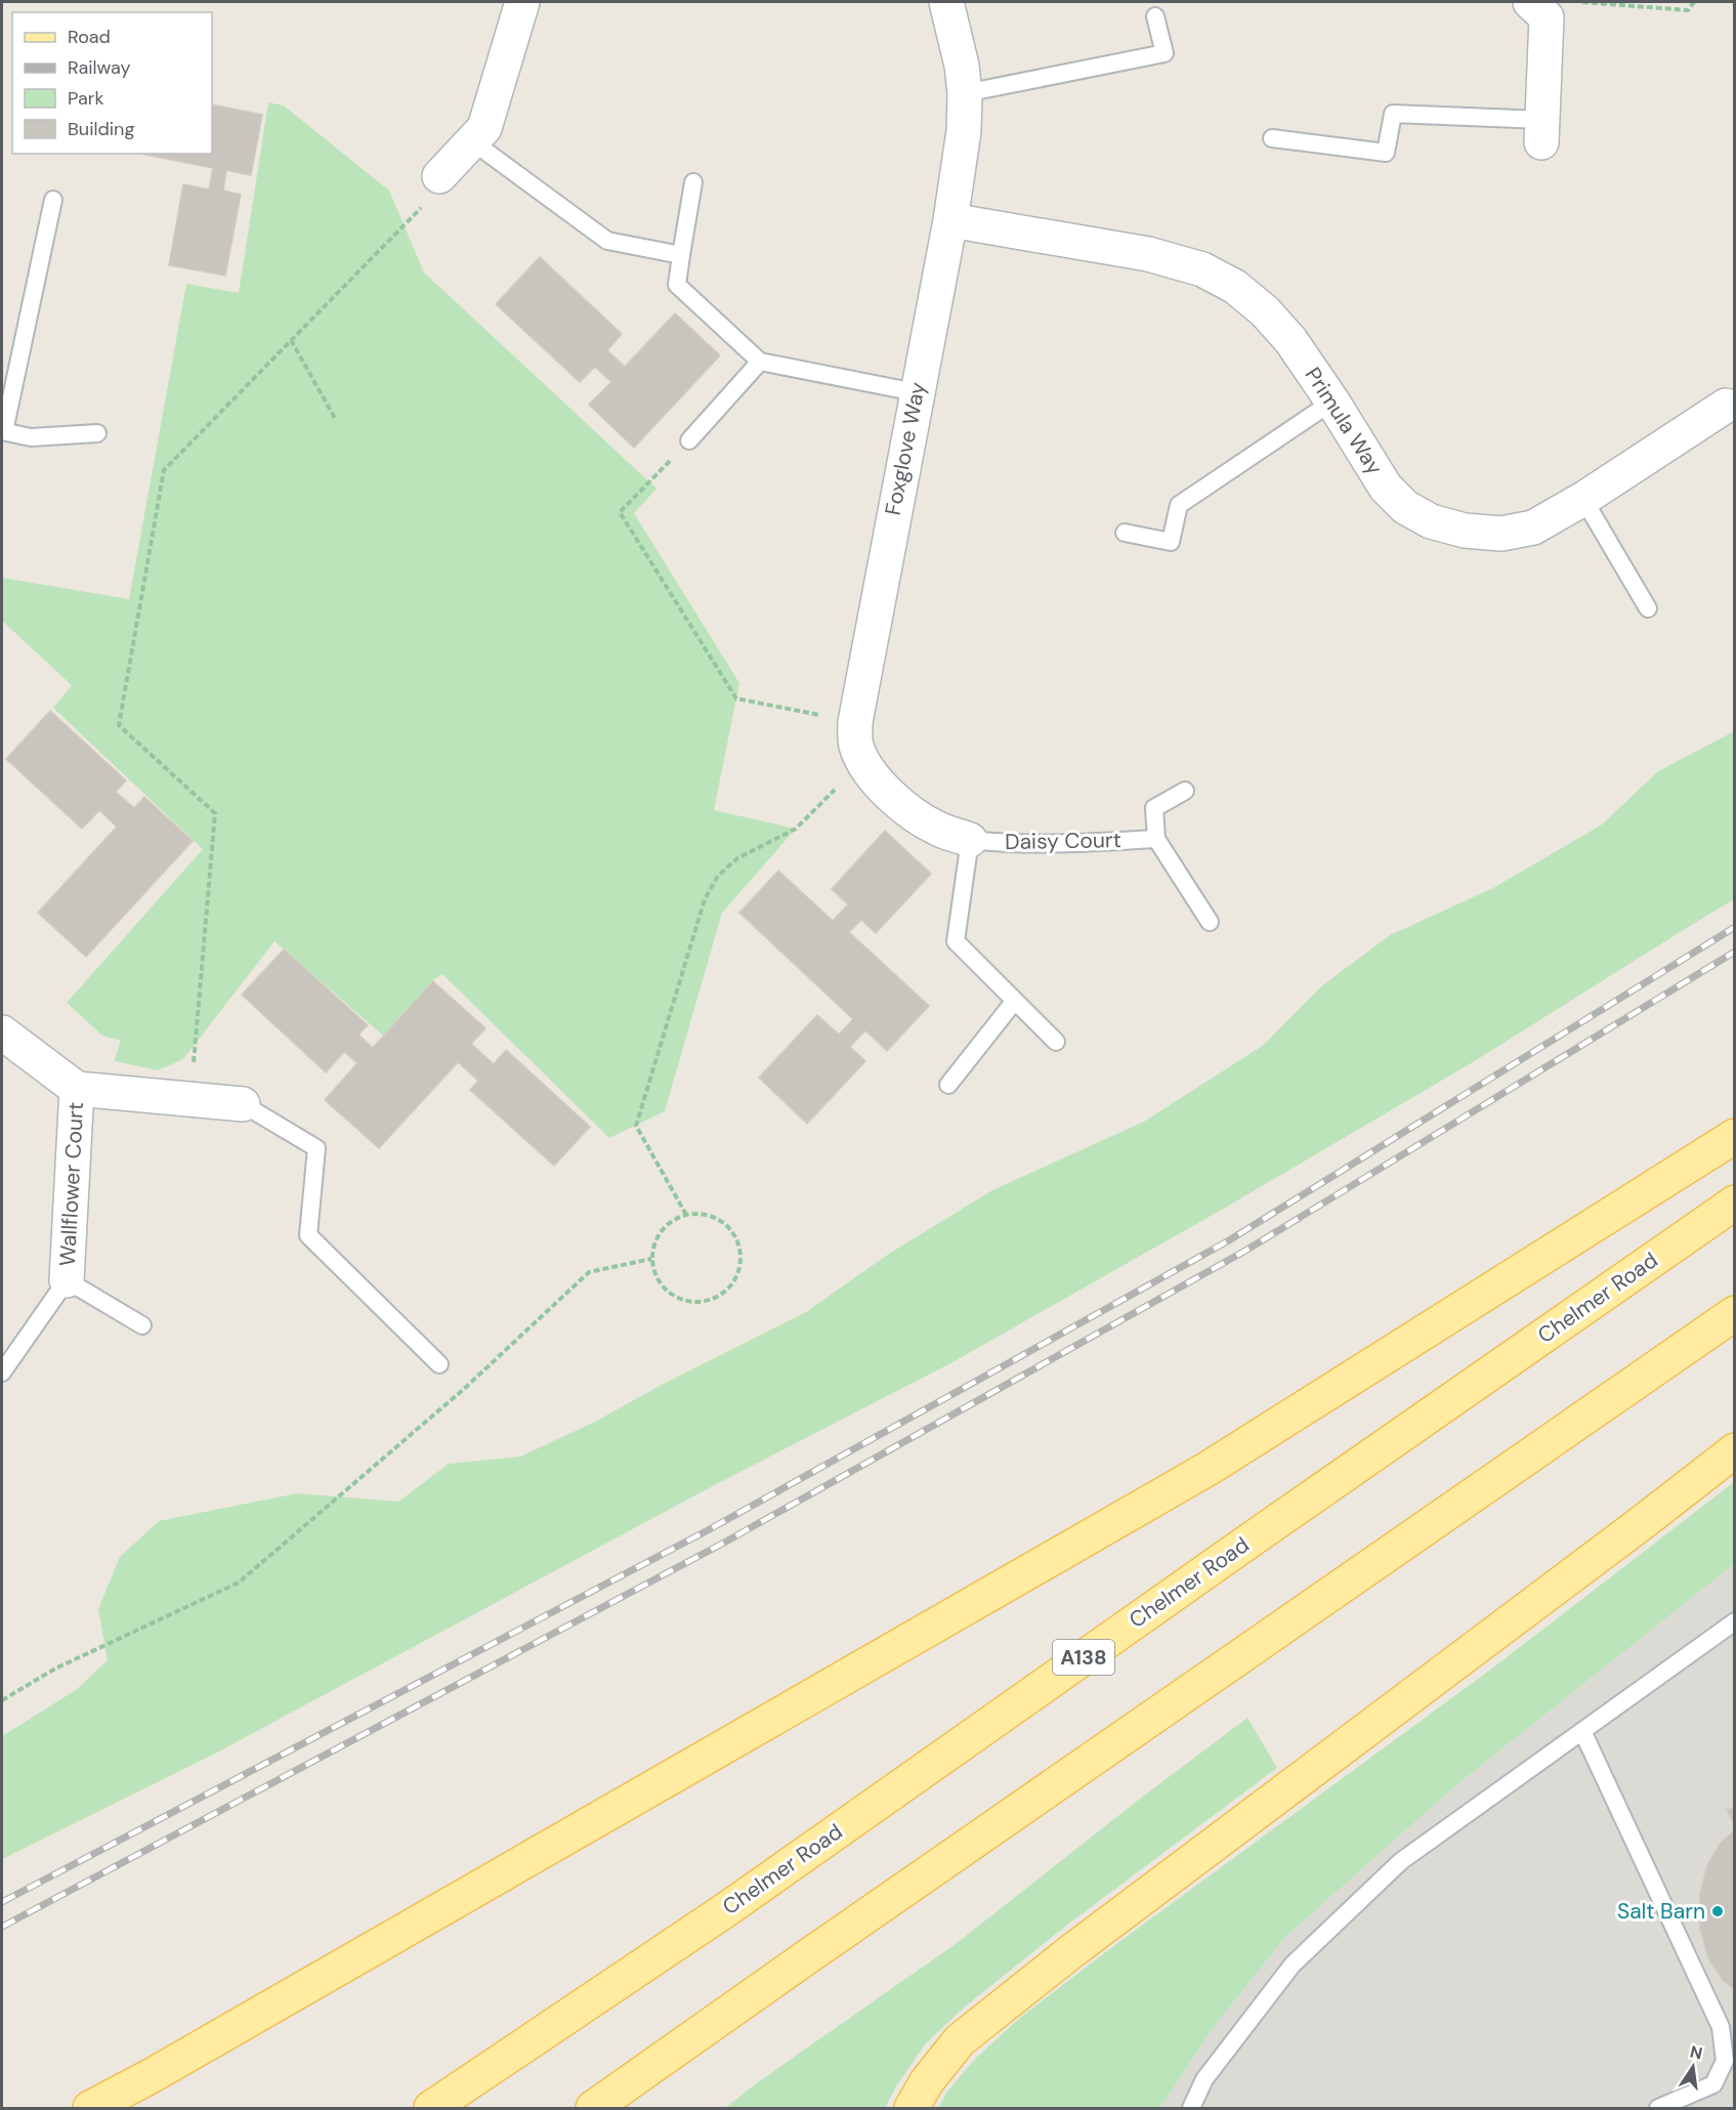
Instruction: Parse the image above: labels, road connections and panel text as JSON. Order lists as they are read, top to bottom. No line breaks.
{"streets":{"main road":["Chelmer Road","A138"],"street":["Primula Way","Foxglove Way","Wallflower Court"],"lane":["Daisy Court"]},"crossings":[["Primula Way","Foxglove Way"],["Foxglove Way","Daisy Court"]],"places":["Salt Barn"],"legend":["Road","Railway","Park","Building"],"north":"top"}
